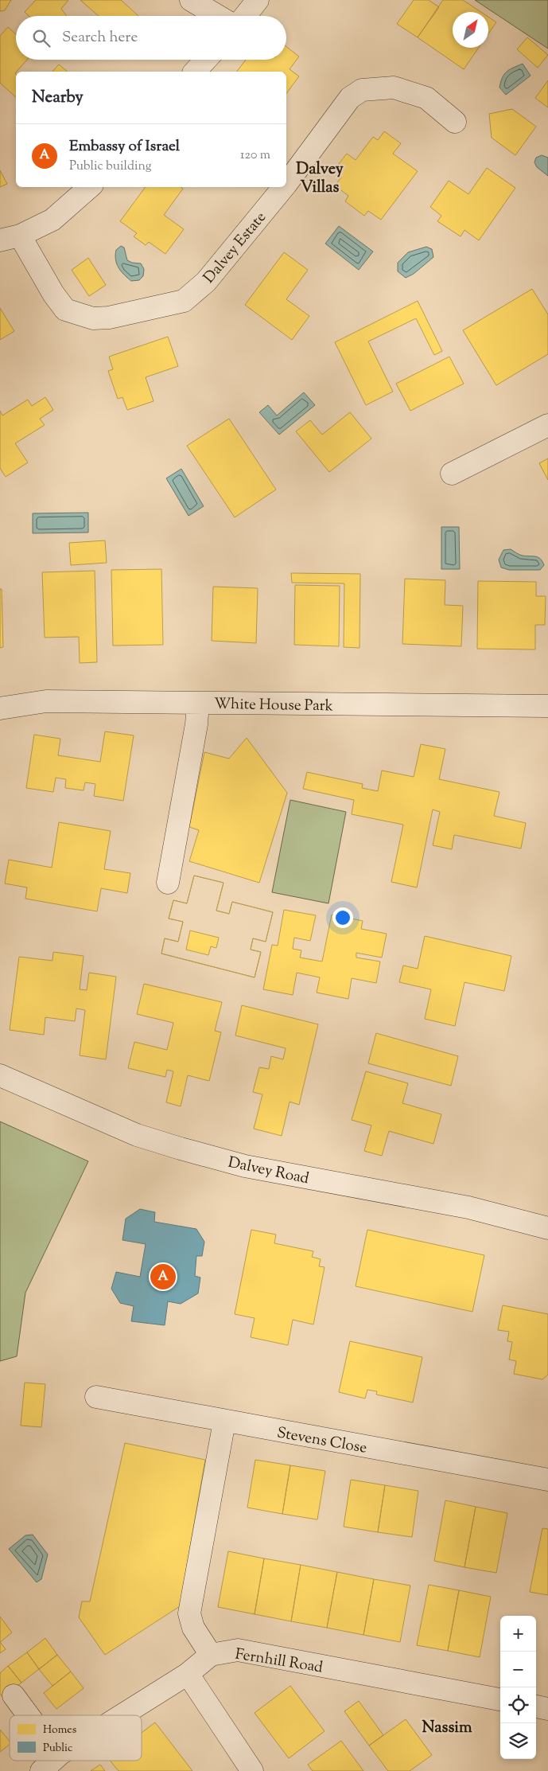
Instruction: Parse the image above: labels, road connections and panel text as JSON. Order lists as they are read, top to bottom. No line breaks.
{"streets":{"street":["Dalvey Estate","White House Park","Dalvey Road","Stevens Close","Fernhill Road"]},"districts":["Dalvey Villas","Nassim"],"legend":["Homes","Public"],"north":"top right","page":{"search":"Search here","heading":"Nearby","list":[{"mark":"A","name":"Embassy of Israel","note":"Public building","value":"120 m"}],"pins":"A","map_buttons":["+","−"]}}
